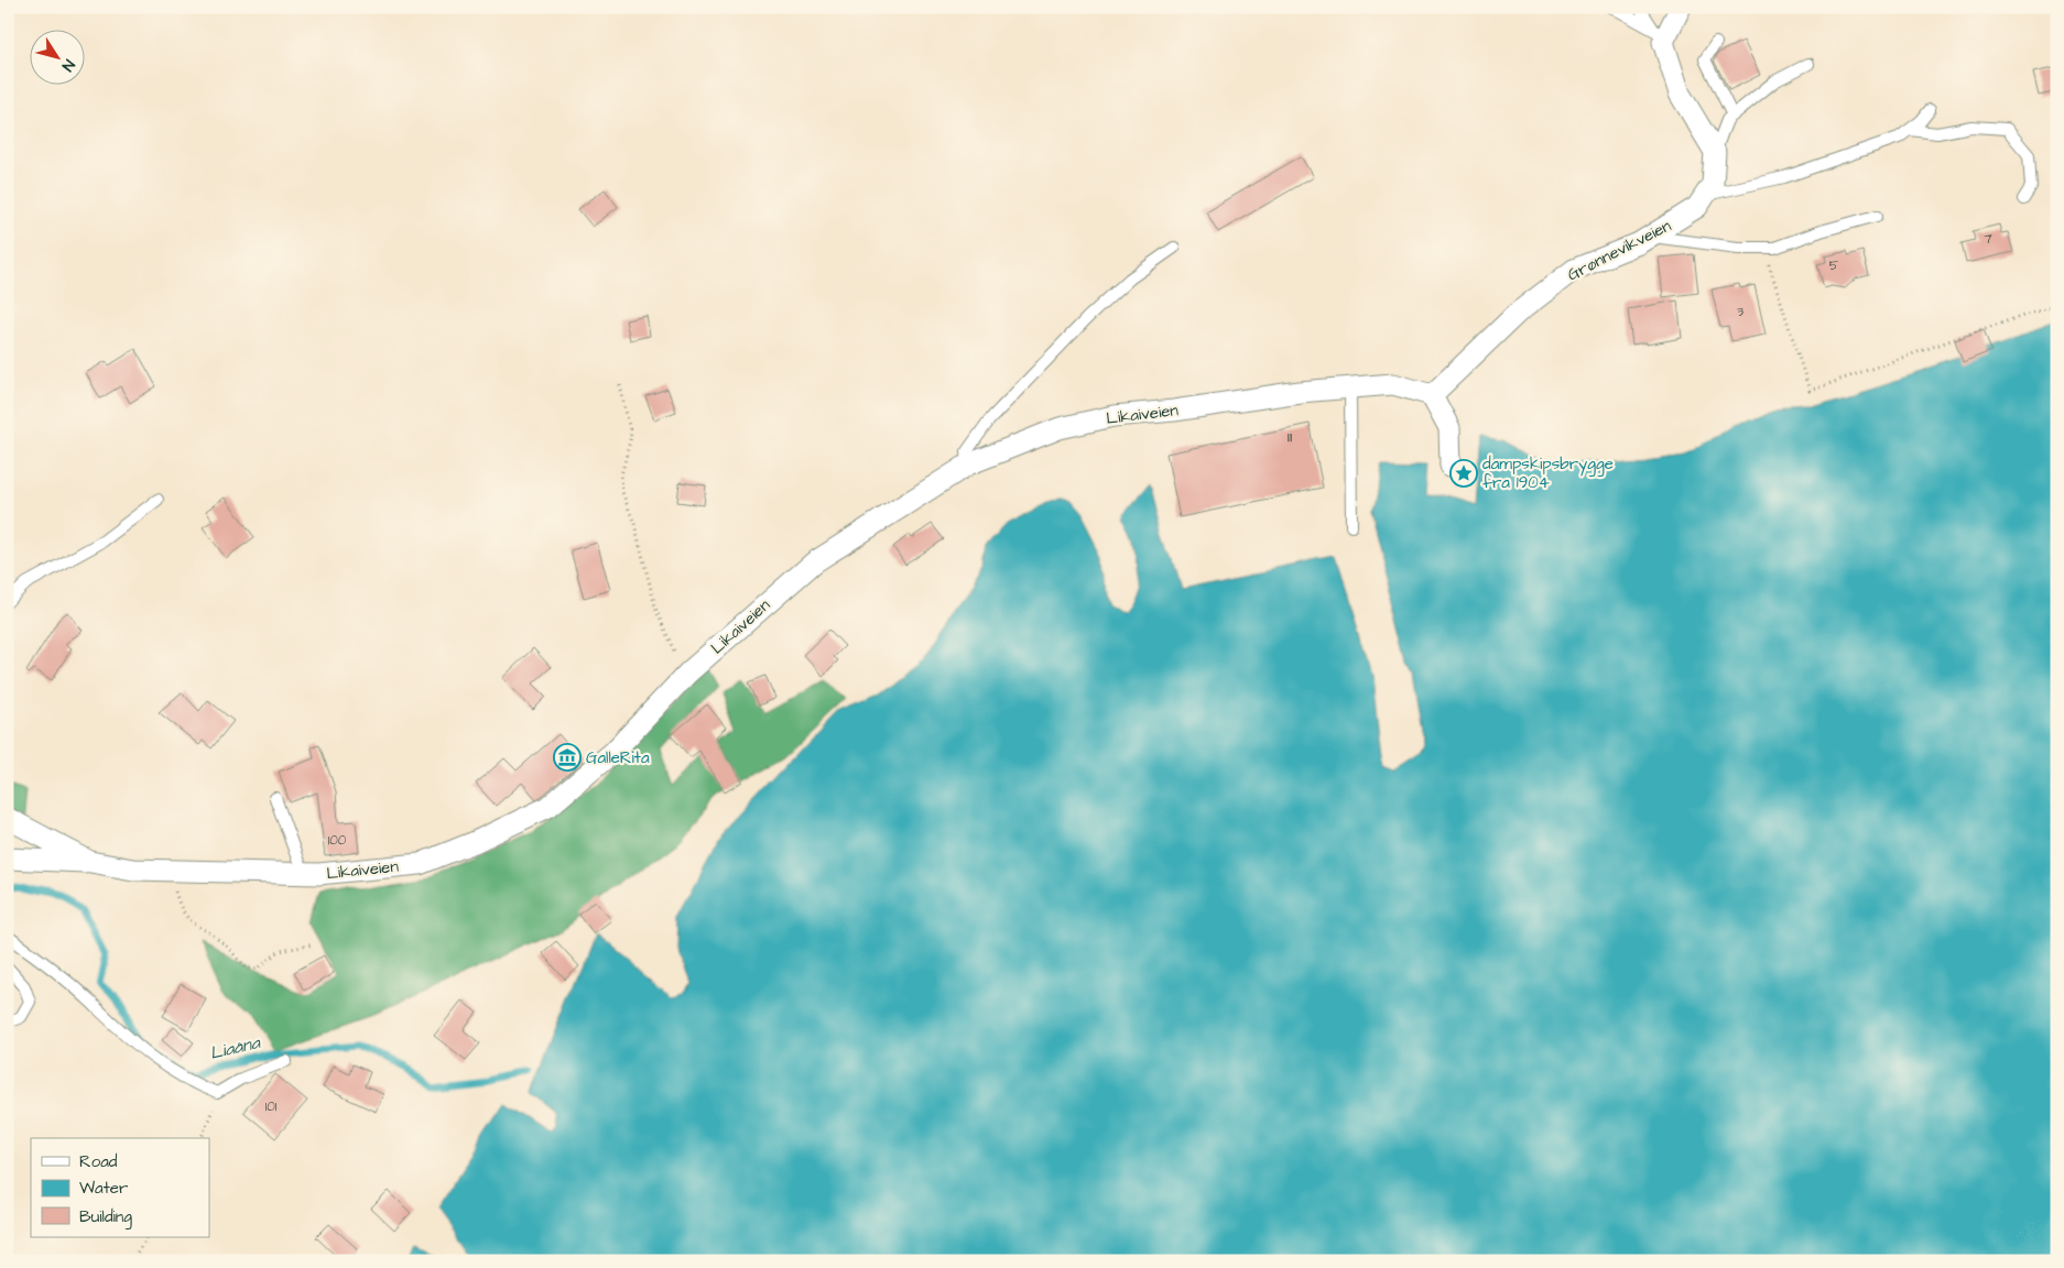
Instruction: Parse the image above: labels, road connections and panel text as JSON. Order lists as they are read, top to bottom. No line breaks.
{"streets":{"street":["Grønnevikveien","Likaiveien"]},"crossings":[["Grønnevikveien","Likaiveien"]],"water":["Liaåna"],"places":{"place":["dampskipsbrygge fra 1904"],"museum":["GalleRita"]},"house_numbers":["7","5","3","111","100","101"],"legend":["Road","Water","Building"],"north":"bottom right"}
